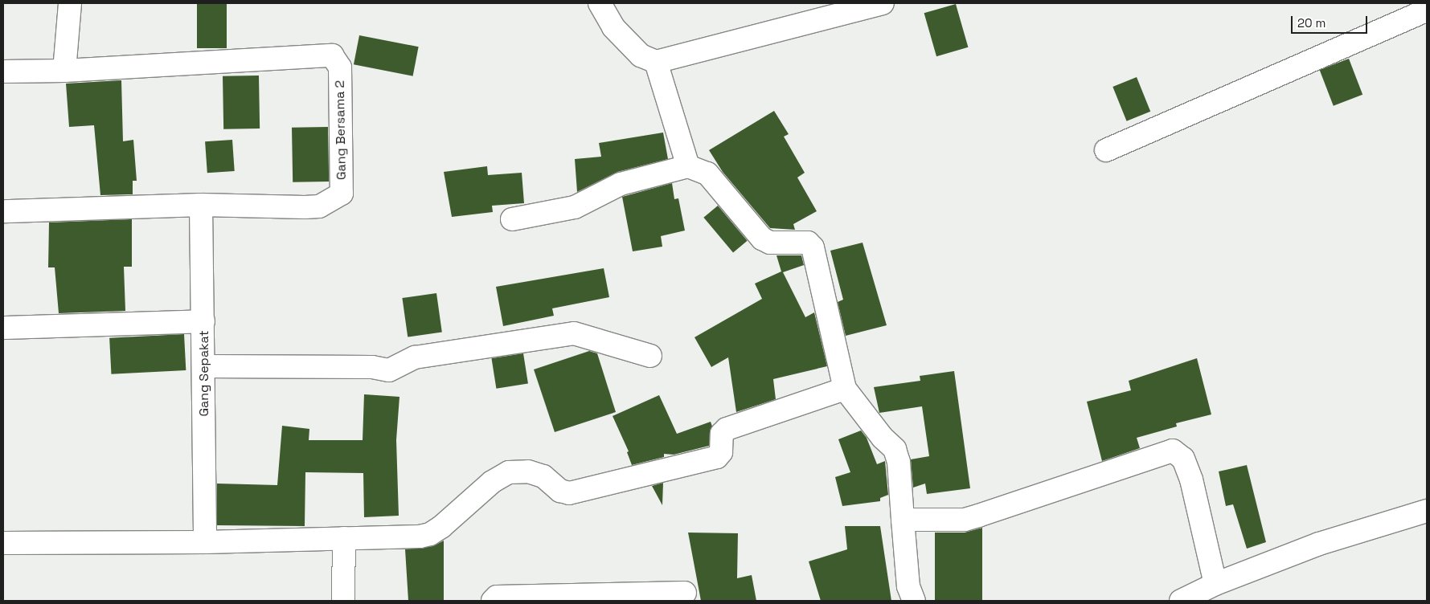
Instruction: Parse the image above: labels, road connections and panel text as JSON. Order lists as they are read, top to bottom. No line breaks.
{"streets":{"street":["Gang Bersama 2","Gang Sepakat"]},"crossings":[["Gang Bersama 2","Gang Sepakat"]],"scale_bar":"20 m"}
